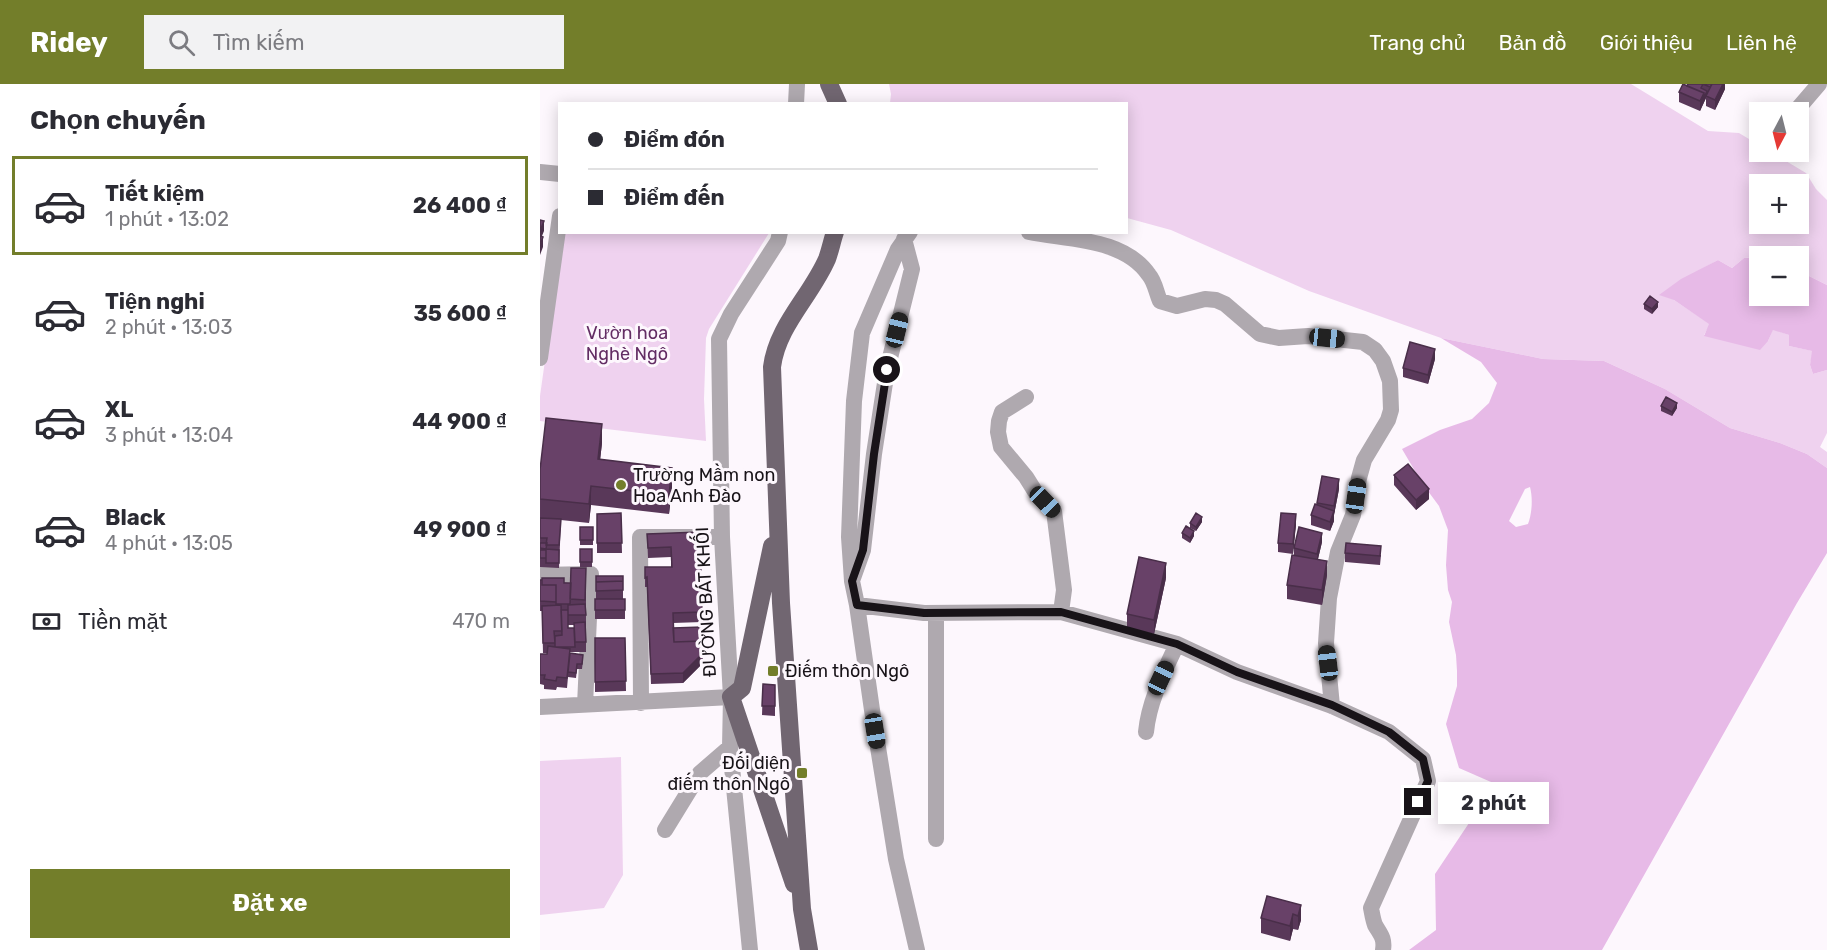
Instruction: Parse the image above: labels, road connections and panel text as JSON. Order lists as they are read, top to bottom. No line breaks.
{"streets":{"street":["ĐƯỜNG BÁT KHỐI"]},"parks":["Vườn hoa Nghè Ngô"],"places":{"other":["Trường Mầm non Hoa Anh Đào"],"transit":["Điếm thôn Ngô","Đối diện điếm thôn Ngô"]},"north":"bottom","page":{"header":"Ridey","search":"Tìm kiếm","nav":["Trang chủ","Bản đồ","Giới thiệu","Liên hệ"],"heading":"Chọn chuyến","map_buttons":["+","−"],"banner":["Điểm đón","Điểm đến"],"list":[{"name":"Tiết kiệm","note":"1 phút · 13:02","value":"26 400 ₫"},{"name":"Tiện nghi","note":"2 phút · 13:03","value":"35 600 ₫"},{"name":"XL","note":"3 phút · 13:04","value":"44 900 ₫"},{"name":"Black","note":"4 phút · 13:05","value":"49 900 ₫"}],"pay":["Tiền mặt","470 m"],"bubble":"2 phút","buttons":"Đặt xe"}}
